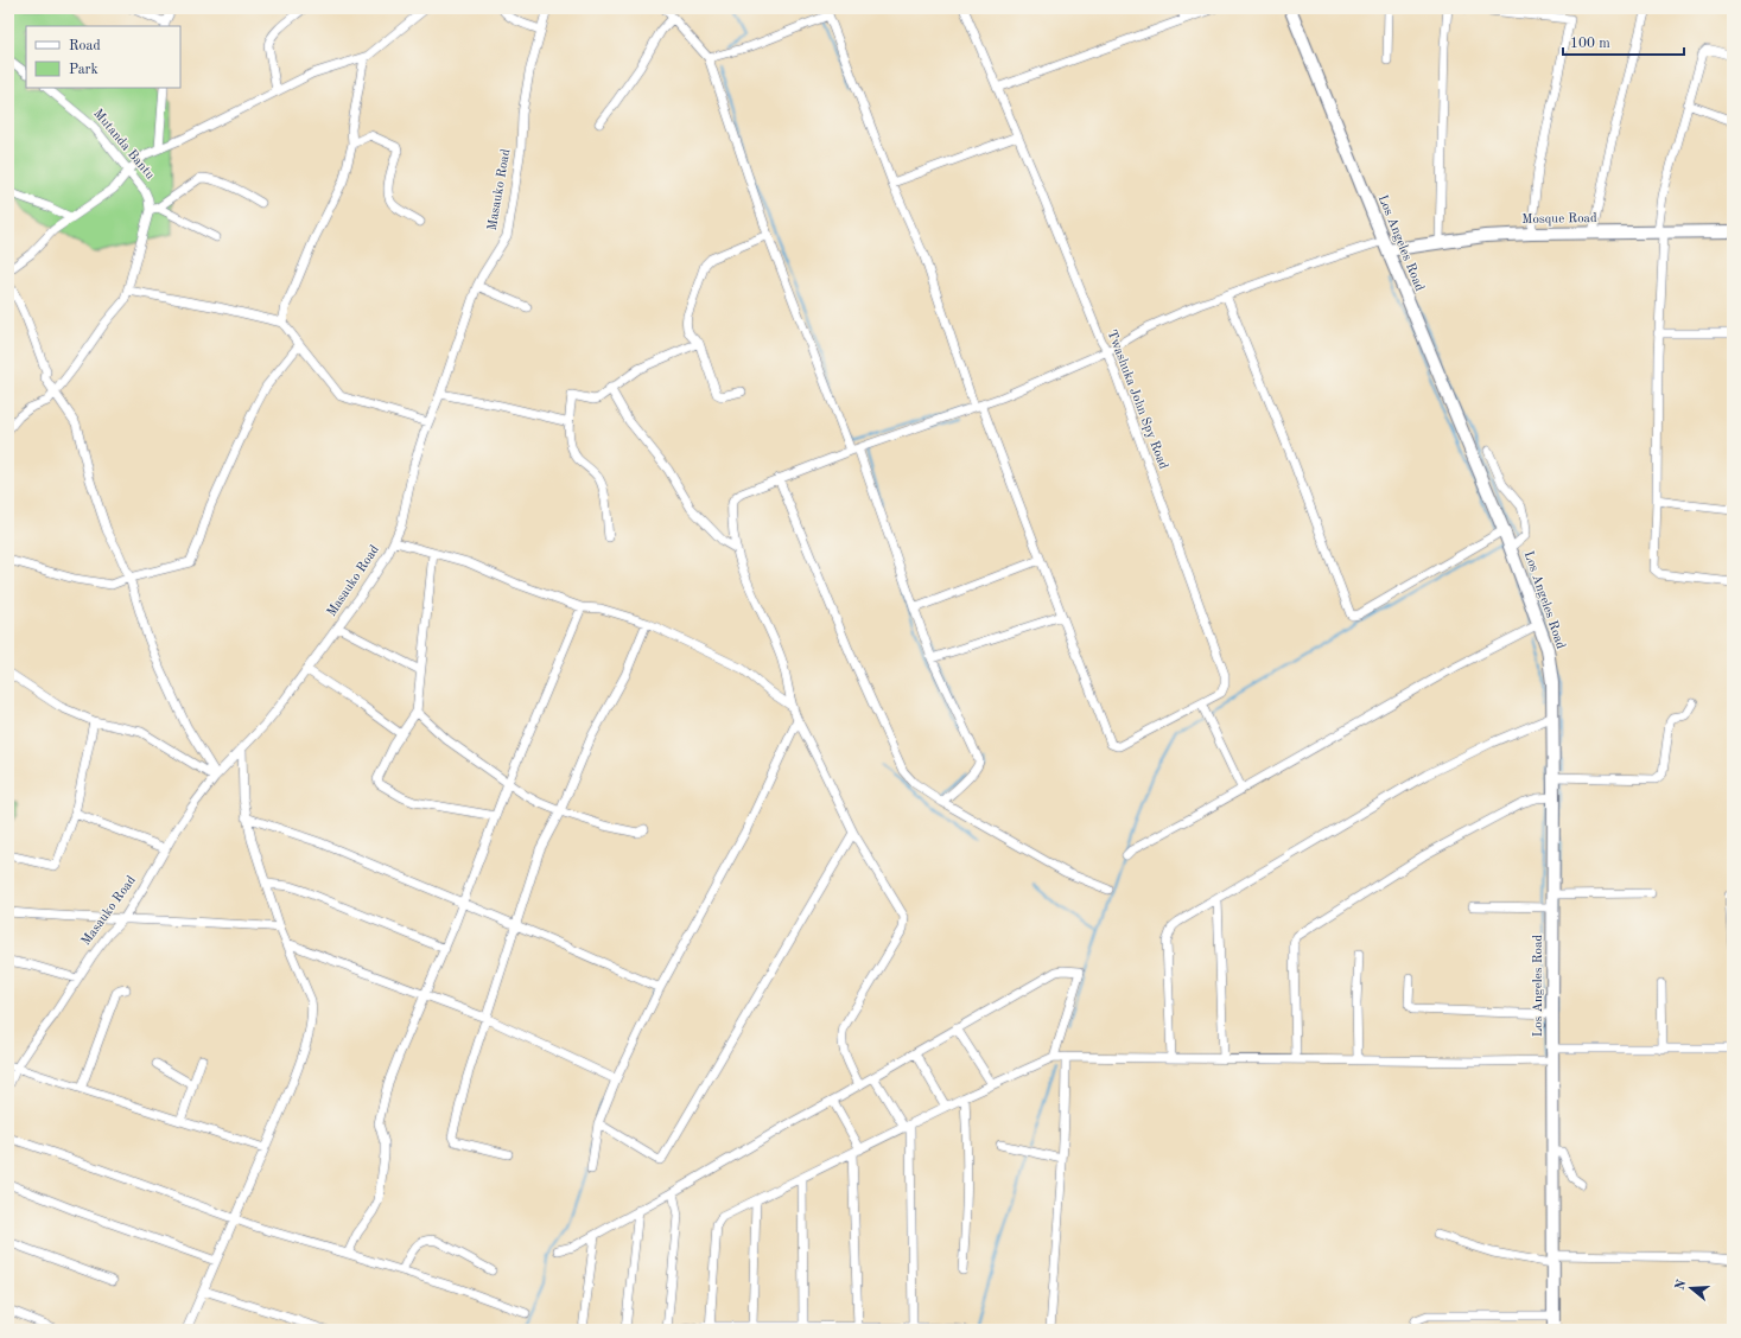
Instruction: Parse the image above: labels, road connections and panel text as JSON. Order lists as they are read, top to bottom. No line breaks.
{"streets":{"main road":["Mosque Road","Los Angeles Road"],"street":["Mutanda Bantu","Masauko Road","Twashuka John Spy Road"]},"crossings":[["Mosque Road","Los Angeles Road"]],"legend":["Road","Park"],"scale_bar":"100 m","north":"left"}
